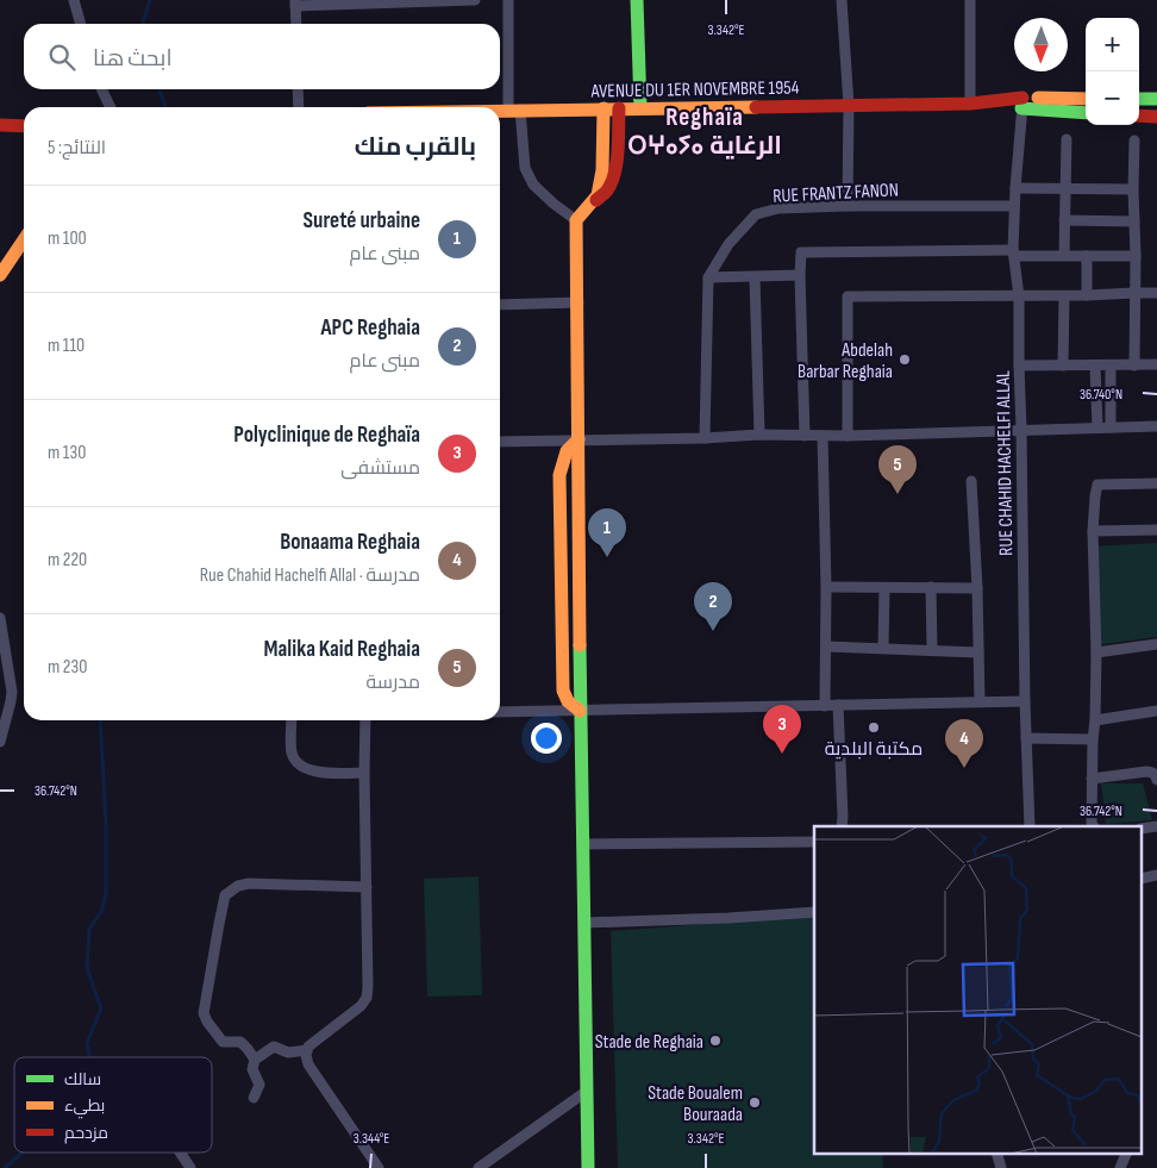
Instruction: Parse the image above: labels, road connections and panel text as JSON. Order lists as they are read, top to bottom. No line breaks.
{"streets":{"main road":["AVENUE DU 1ER NOVEMBRE 1954"],"street":["RUE FRANTZ FANON","RUE CHAHID HACHELFI ALLAL"]},"crossings":[["AVENUE DU 1ER NOVEMBRE 1954","RUE CHAHID HACHELFI ALLAL"],["RUE FRANTZ FANON","RUE CHAHID HACHELFI ALLAL"]],"districts":["Reghaïa ⵔⵖⴰⵢⴰ الرغاية"],"places":["Abdelah Barbar Reghaia","مكتبة البلدية","Stade de Reghaia","Stade Boualem Bouraada"],"legend":["سالك","بطيء","مزدحم"],"north":"bottom","page":{"map_buttons":["+","−"],"search":"ابحث هنا","heading":["بالقرب منك","النتائج: 5"],"list":[{"mark":"1","name":"Sureté urbaine","note":"مبنى عام","value":"100 m"},{"mark":"2","name":"APC Reghaia","note":"مبنى عام","value":"110 m"},{"mark":"3","name":"Polyclinique de Reghaïa","note":"مستشفى","value":"130 m"},{"mark":"4","name":"Bonaama Reghaia","note":"مدرسة · Rue Chahid Hachelfi Allal","value":"220 m"},{"mark":"5","name":"Malika Kaid Reghaia","note":"مدرسة","value":"230 m"}],"pins":["5","1","2","3","4"]},"coordinates":["3.342°E","36.740°N","36.742°N","3.344°E"]}
